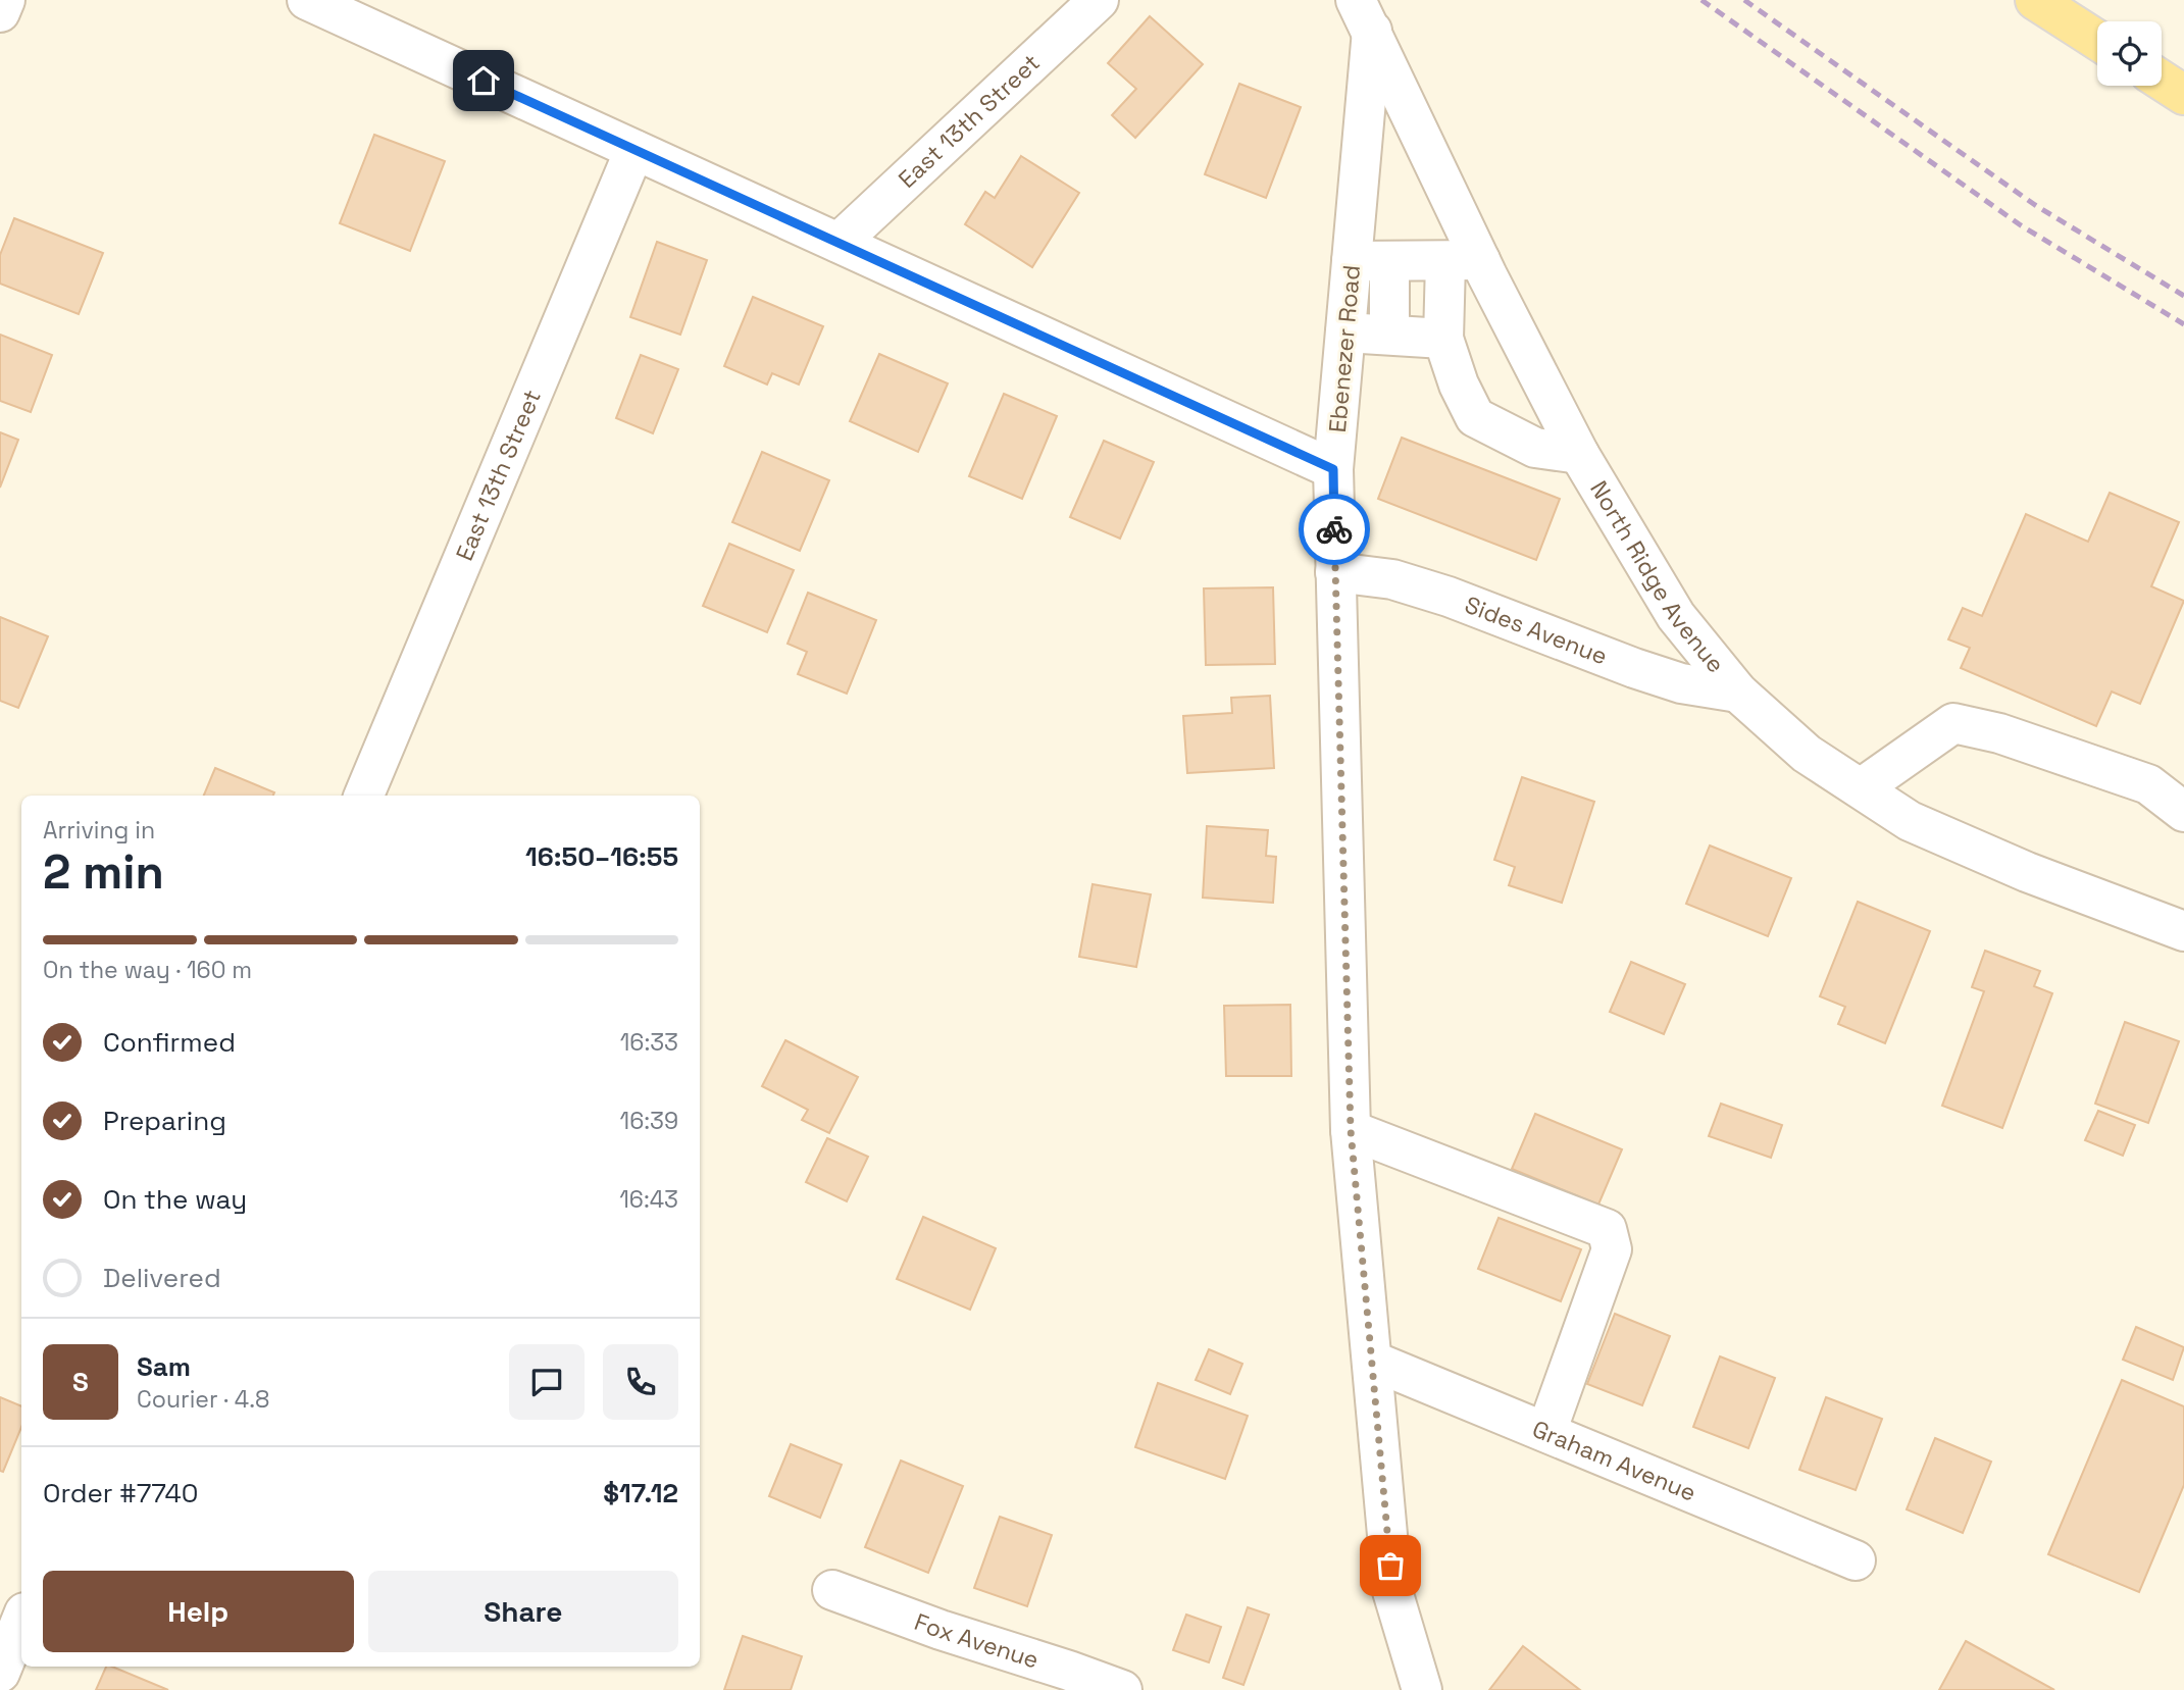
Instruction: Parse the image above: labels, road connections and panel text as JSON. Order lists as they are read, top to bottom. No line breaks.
{"streets":{"street":["East 13th Street","Ebenezer Road","North Ridge Avenue","Sides Avenue","Graham Avenue","Fox Avenue"]},"crossings":[["Ebenezer Road","North Ridge Avenue"],["Ebenezer Road","Sides Avenue"],["Ebenezer Road","Graham Avenue"],["North Ridge Avenue","Sides Avenue"]],"page":{"heading":["2 min","Arriving in","16:50–16:55"],"panel":["Sam","Courier · 4.8","Order #7740","$17.12"],"bar":"On the way · 160 m","list":[["Confirmed","16:33"],["Preparing","16:39"],["On the way","16:43"],"Delivered"],"round":"S","buttons":["Help","Share"]}}
